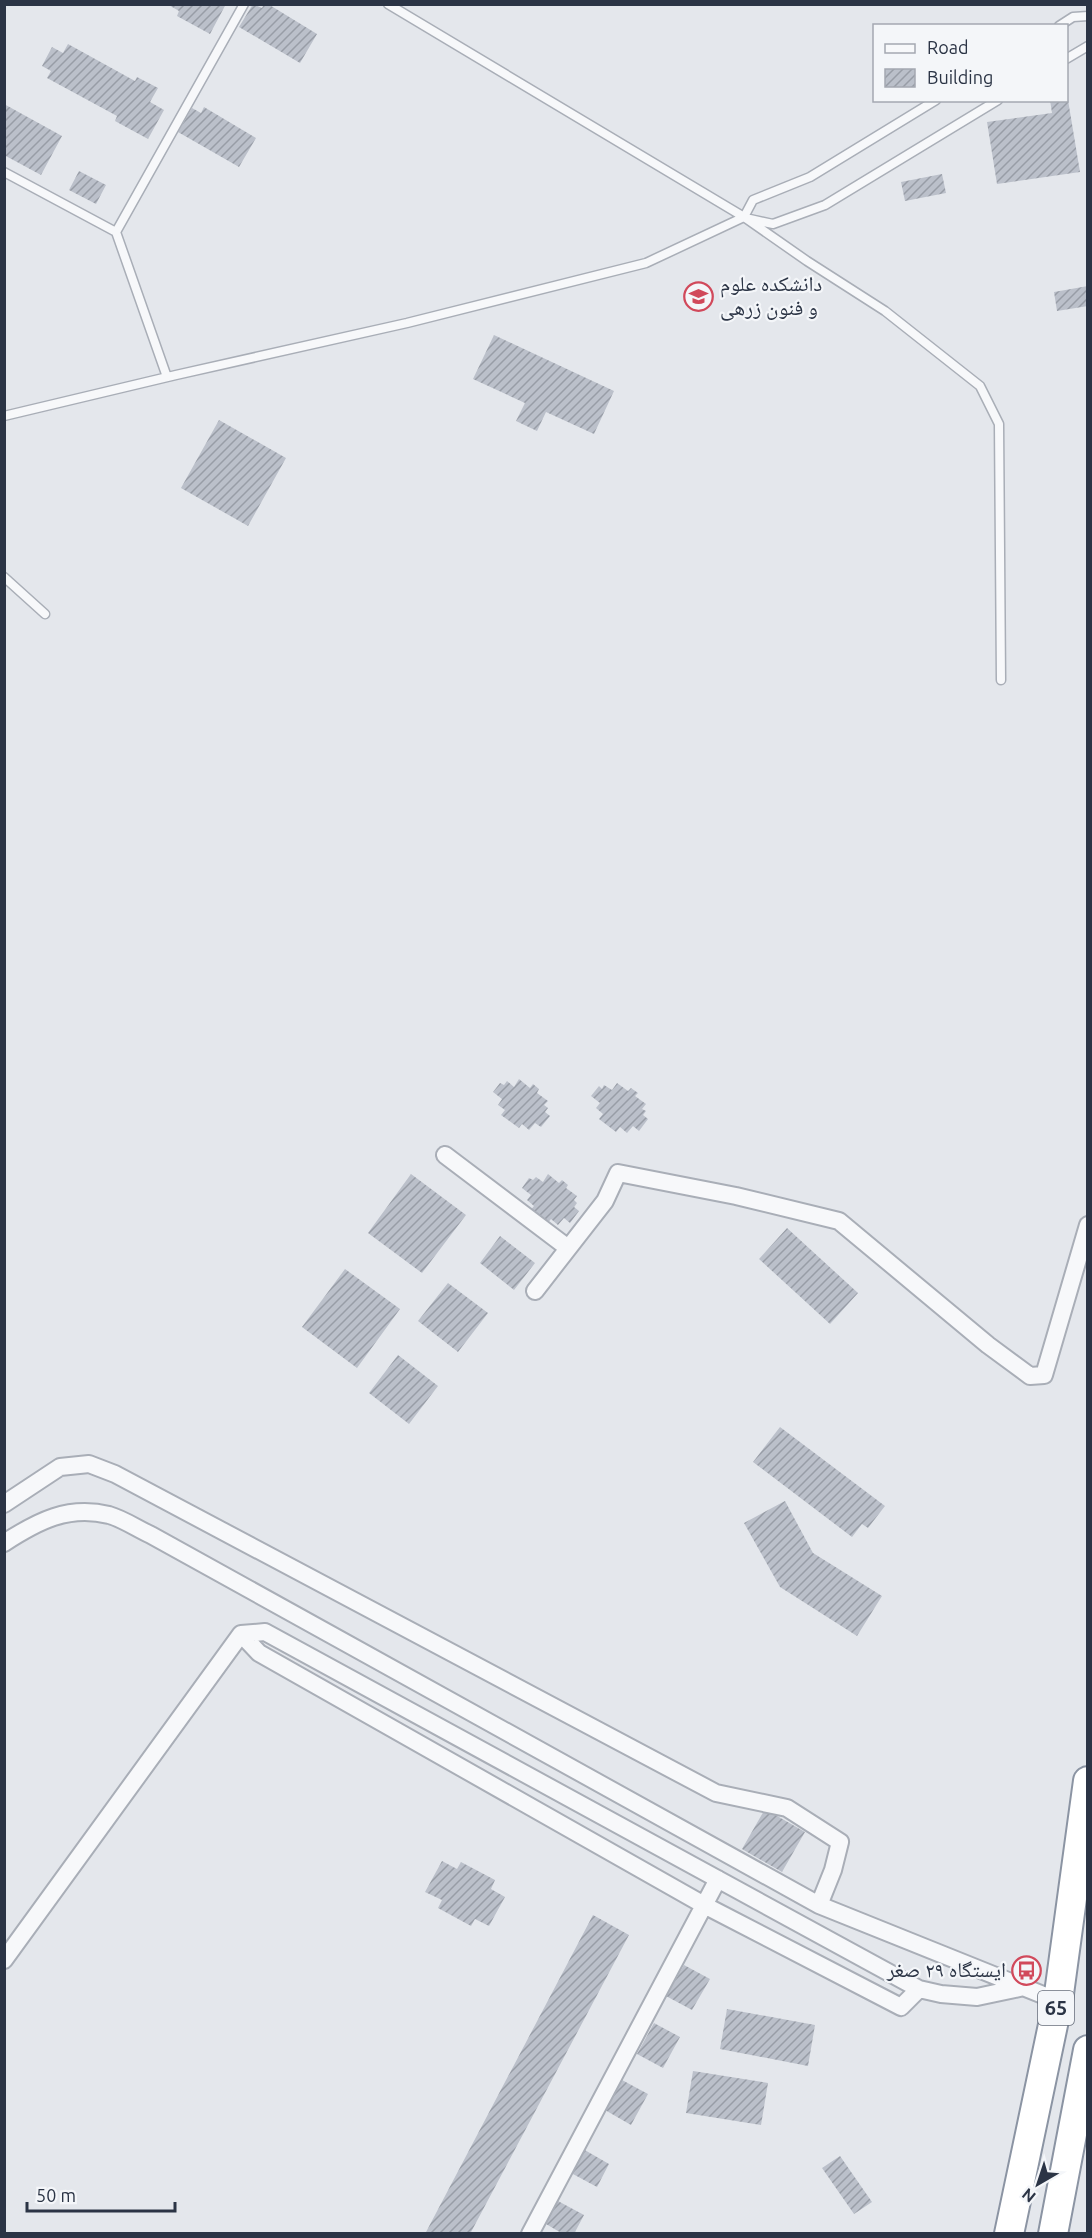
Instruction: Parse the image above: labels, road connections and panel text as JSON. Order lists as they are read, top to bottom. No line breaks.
{"streets":{"highway":["65"]},"places":{"school or university":["دانشکده علوم و فنون زرهی"],"bus stop":["ایستگاه ۲۹ صغر"]},"legend":["Road","Building"],"scale_bar":"50 m","north":"bottom left"}
